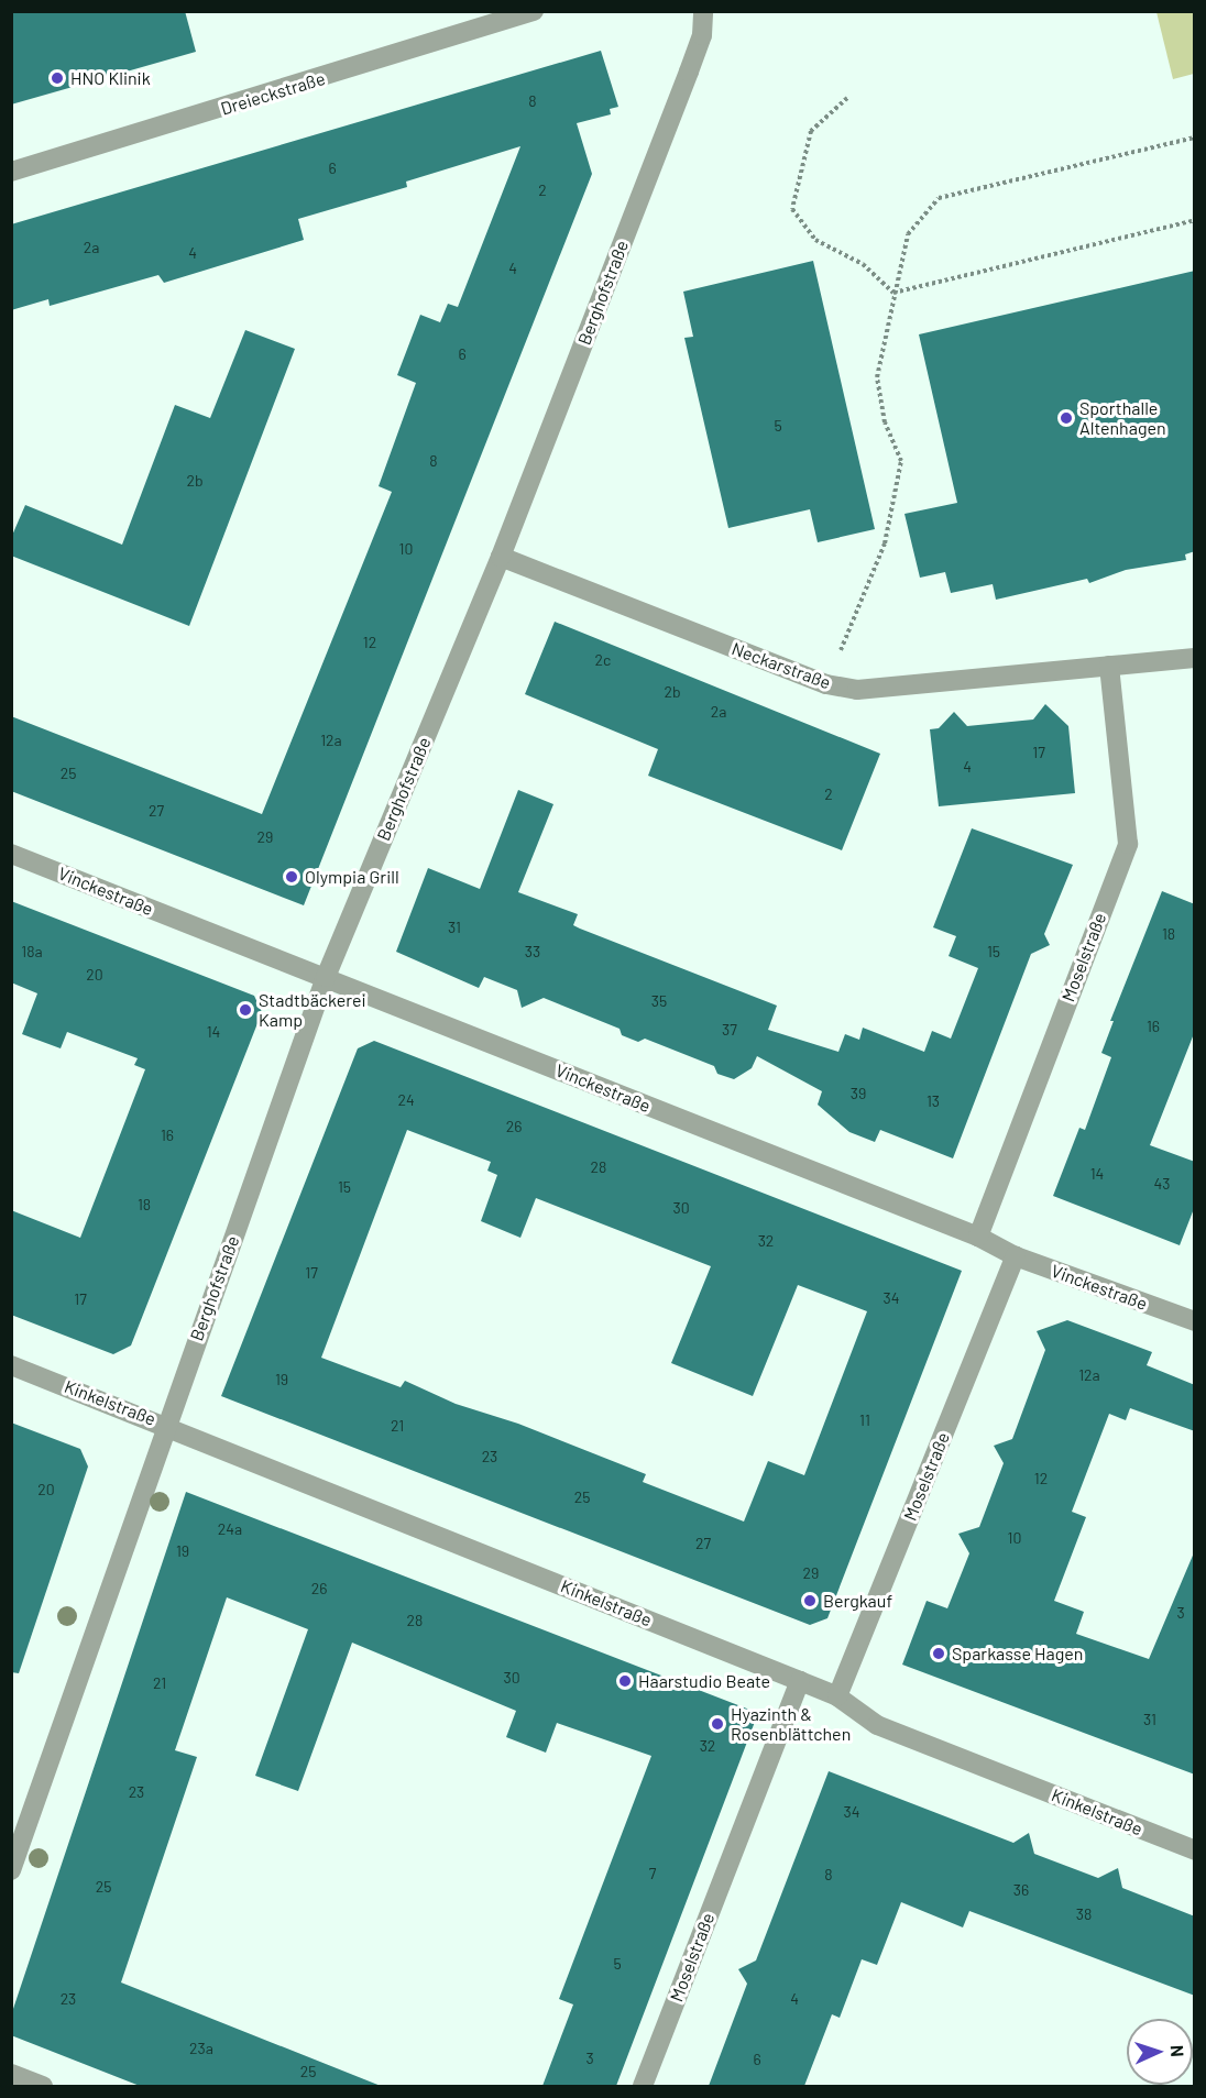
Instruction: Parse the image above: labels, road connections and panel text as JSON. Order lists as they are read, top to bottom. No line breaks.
{"streets":{"street":["Dreieckstraße","Berghofstraße","Neckarstraße","Vinckestraße","Moselstraße","Kinkelstraße"]},"crossings":[["Berghofstraße","Neckarstraße"],["Berghofstraße","Vinckestraße"],["Berghofstraße","Kinkelstraße"],["Neckarstraße","Moselstraße"],["Vinckestraße","Moselstraße"],["Moselstraße","Kinkelstraße"]],"places":["HNO Klinik","Sporthalle Altenhagen","Olympia Grill","Stadtbäckerei Kamp","Bergkauf","Sparkasse Hagen","Haarstudio Beate","Hyazinth & Rosenblättchen"],"house_numbers":["8","6","2","2a","4","4","6","5","8","2b","10","12","2c","2b","2a","12a","17","4","25","2","27","29","31","18","18a","33","15","20","35","16","37","14","39","24","13","26","16","28","14","43","15","18","30","32","17","34","17","12a","19","11","21","23","12","20","25","24a","10","27","19","29","26","3","28","30","21","31","32","23","34","7","8","25","36","38","5","23","4","23a","3","6","25"],"north":"right"}
